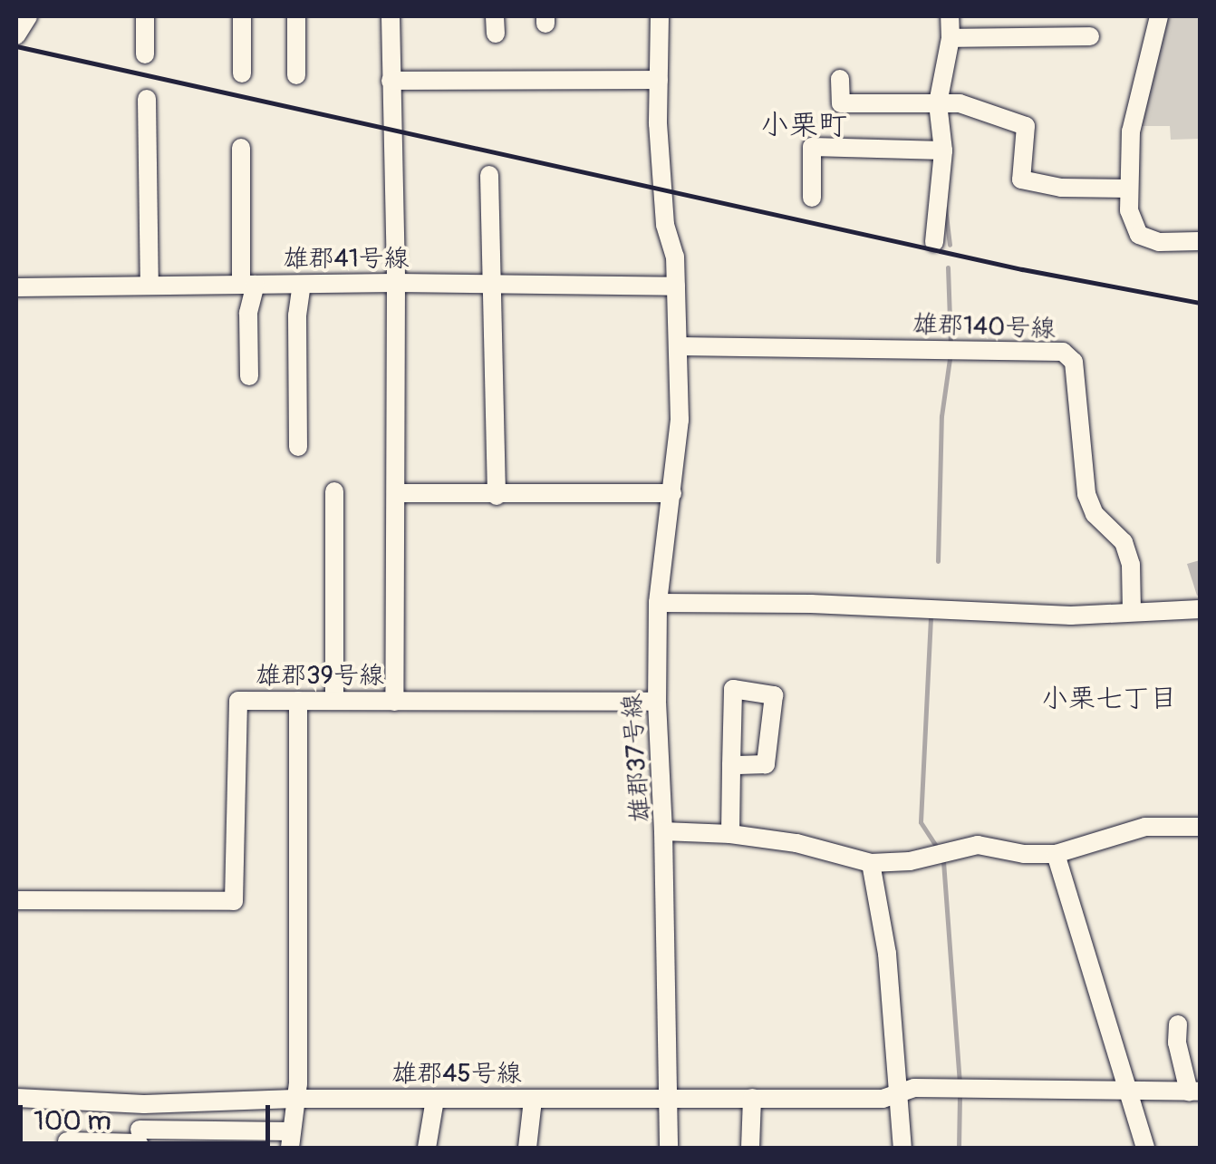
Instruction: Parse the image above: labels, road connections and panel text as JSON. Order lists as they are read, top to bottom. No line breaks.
{"streets":{"street":["雄郡41号線","雄郡140号線","雄郡39号線","雄郡37号線","雄郡45号線"]},"crossings":[["雄郡41号線","雄郡37号線"],["雄郡140号線","雄郡37号線"],["雄郡39号線","雄郡37号線"]],"districts":["小栗町","小栗七丁目"],"scale_bar":"100 m"}
